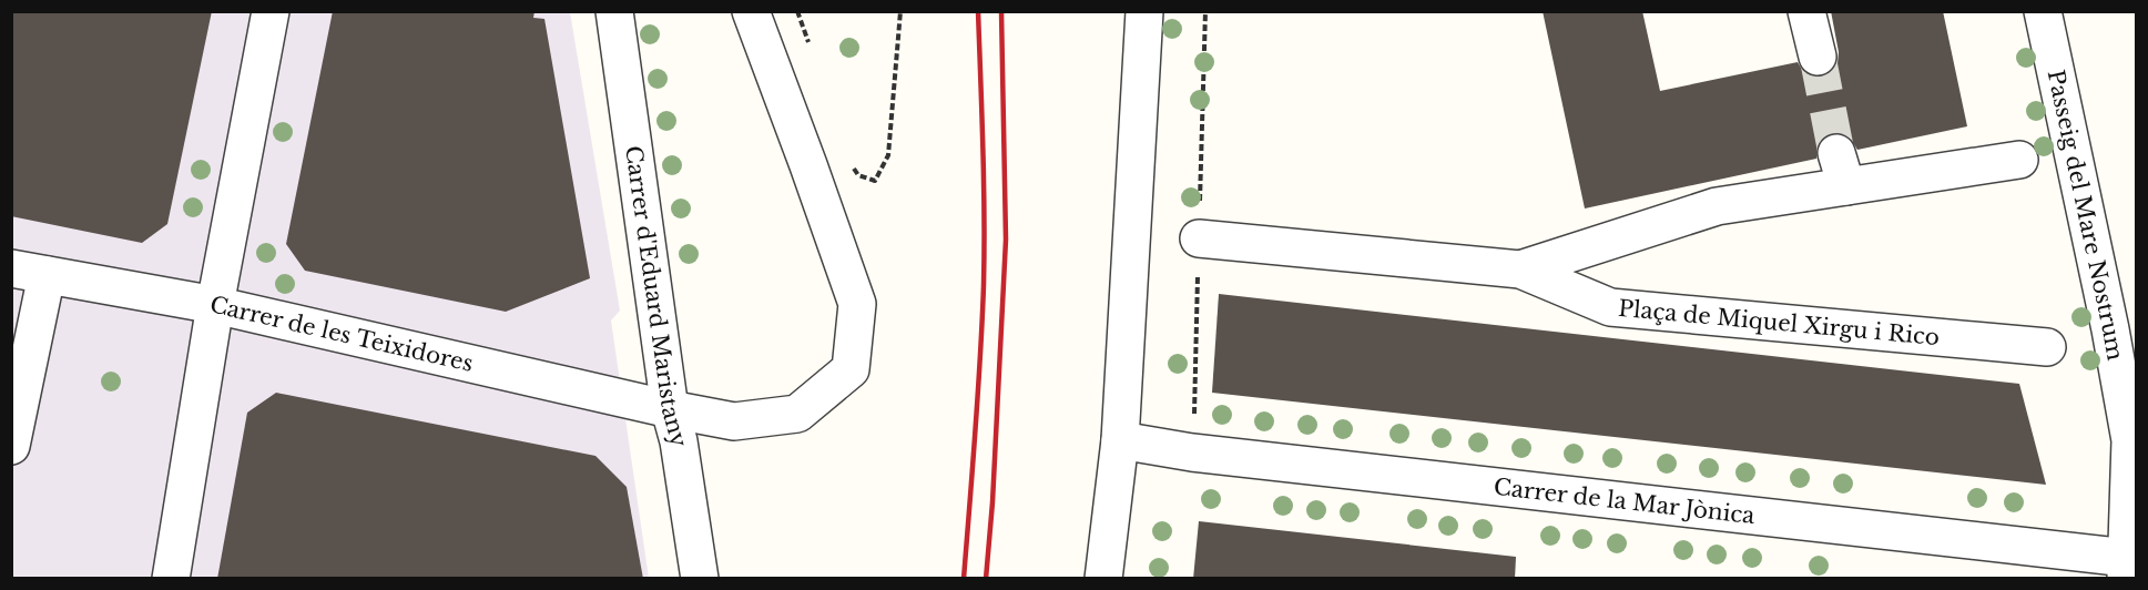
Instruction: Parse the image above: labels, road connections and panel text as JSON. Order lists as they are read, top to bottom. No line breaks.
{"streets":{"street":["Passeig del Mare Nostrum","Carrer d'Eduard Maristany","Plaça de Miquel Xirgu i Rico","Carrer de les Teixidores","Carrer de la Mar Jònica"]},"crossings":[["Passeig del Mare Nostrum","Carrer de la Mar Jònica"],["Carrer d'Eduard Maristany","Carrer de les Teixidores"]]}
